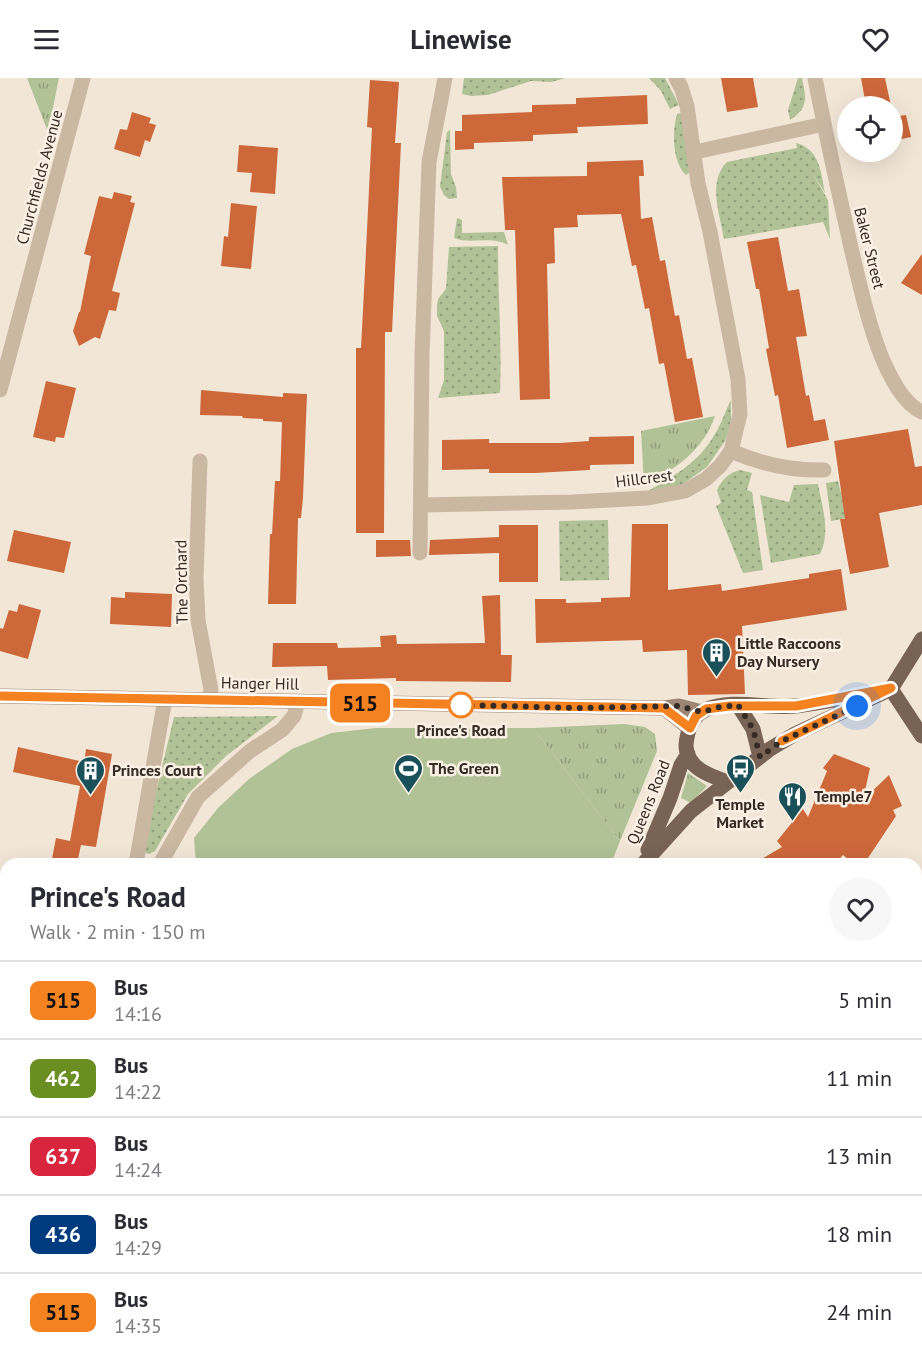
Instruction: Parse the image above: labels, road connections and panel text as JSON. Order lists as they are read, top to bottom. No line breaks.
{"streets":{"main road":["Hanger Hill","Queens Road"],"street":["Churchfields Avenue","Baker Street","Hillcrest","The Orchard"]},"crossings":[["The Orchard","Hanger Hill"],["Hanger Hill","Queens Road"]],"places":{"building":["Little Raccoons Day Nursery","Princes Court"],"other":["Prince's Road"],"sports":["The Green"],"bus stop":["Temple Market"],"restaurant":["Temple7"]},"lines":["bus line 515"],"page":{"header":"Linewise","on_map":"515","heading":["Prince's Road","Walk · 2 min · 150 m"],"list":[{"mark":"515","name":"Bus","note":"14:16","value":"5 min"},{"mark":"462","name":"Bus","note":"14:22","value":"11 min"},{"mark":"637","name":"Bus","note":"14:24","value":"13 min"},{"mark":"436","name":"Bus","note":"14:29","value":"18 min"},{"mark":"515","name":"Bus","note":"14:35","value":"24 min"}]}}
